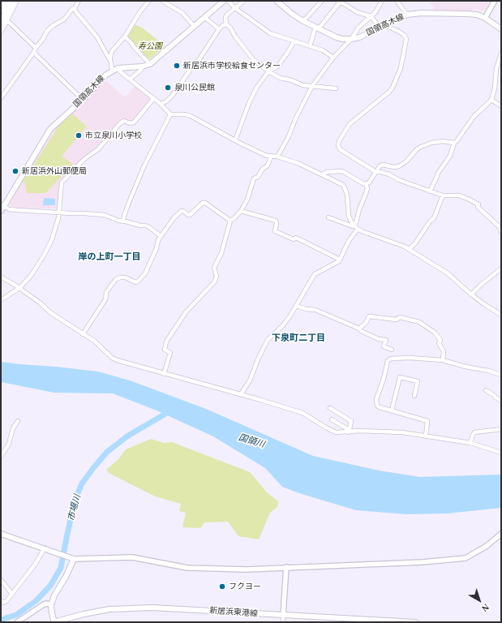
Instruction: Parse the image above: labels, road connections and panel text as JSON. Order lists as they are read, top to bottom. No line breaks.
{"streets":{"main road":["国領高木線","新居浜東港線"]},"districts":["岸の上町一丁目","下泉町二丁目"],"water":["国領川","市場川"],"parks":["寿公園"],"places":["新居浜市学校給食センター","泉川公民館","市立泉川小学校","新居浜外山郵便局","フクヨー"],"north":"bottom right"}
